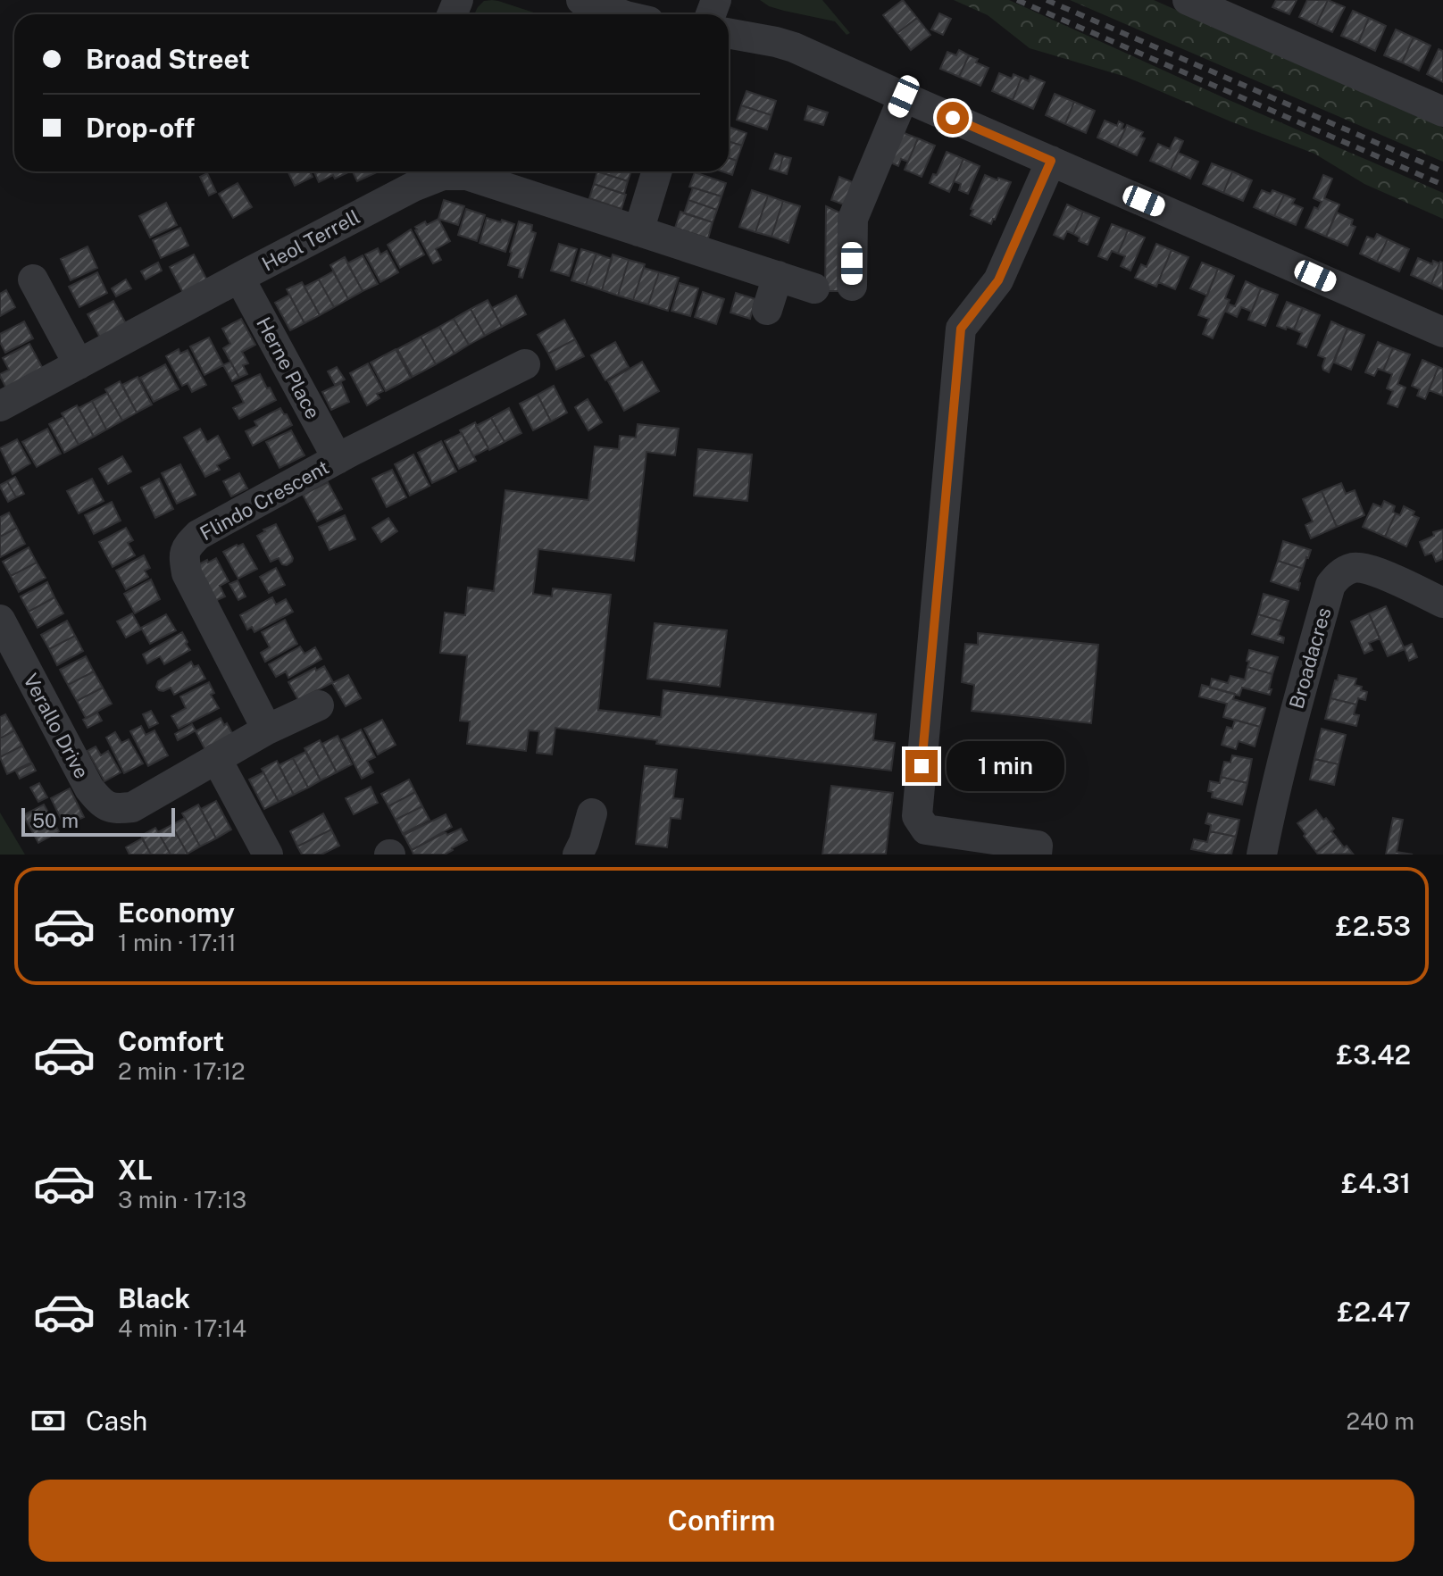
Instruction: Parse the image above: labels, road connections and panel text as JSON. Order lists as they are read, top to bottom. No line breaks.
{"streets":{"street":["Heol Terrell","Herne Place","Flindo Crescent","Broadacres","Verallo Drive"]},"crossings":[["Heol Terrell","Herne Place"],["Herne Place","Flindo Crescent"],["Flindo Crescent","Verallo Drive"]],"scale_bar":"50 m","page":{"banner":["Broad Street","Drop-off"],"bubble":"1 min","scale":"50 m","list":[{"name":"Economy","note":"1 min · 17:11","value":"£2.53"},{"name":"Comfort","note":"2 min · 17:12","value":"£3.42"},{"name":"XL","note":"3 min · 17:13","value":"£4.31"},{"name":"Black","note":"4 min · 17:14","value":"£2.47"}],"pay":["Cash","240 m"],"buttons":"Confirm"}}
